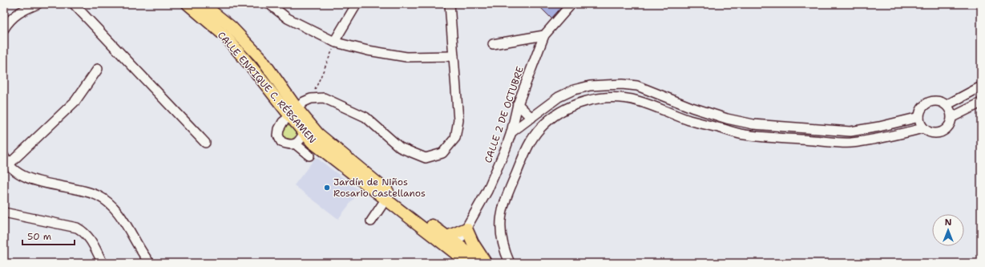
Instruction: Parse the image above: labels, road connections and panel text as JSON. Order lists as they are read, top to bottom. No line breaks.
{"streets":{"main road":["CALLE ENRIQUE C. RÉBSAMEN"],"street":["CALLE 2 DE OCTUBRE"]},"crossings":[["CALLE ENRIQUE C. RÉBSAMEN","CALLE 2 DE OCTUBRE"]],"places":["Jardín de Niños Rosario Castellanos"],"scale_bar":"50 m","north":"top"}
